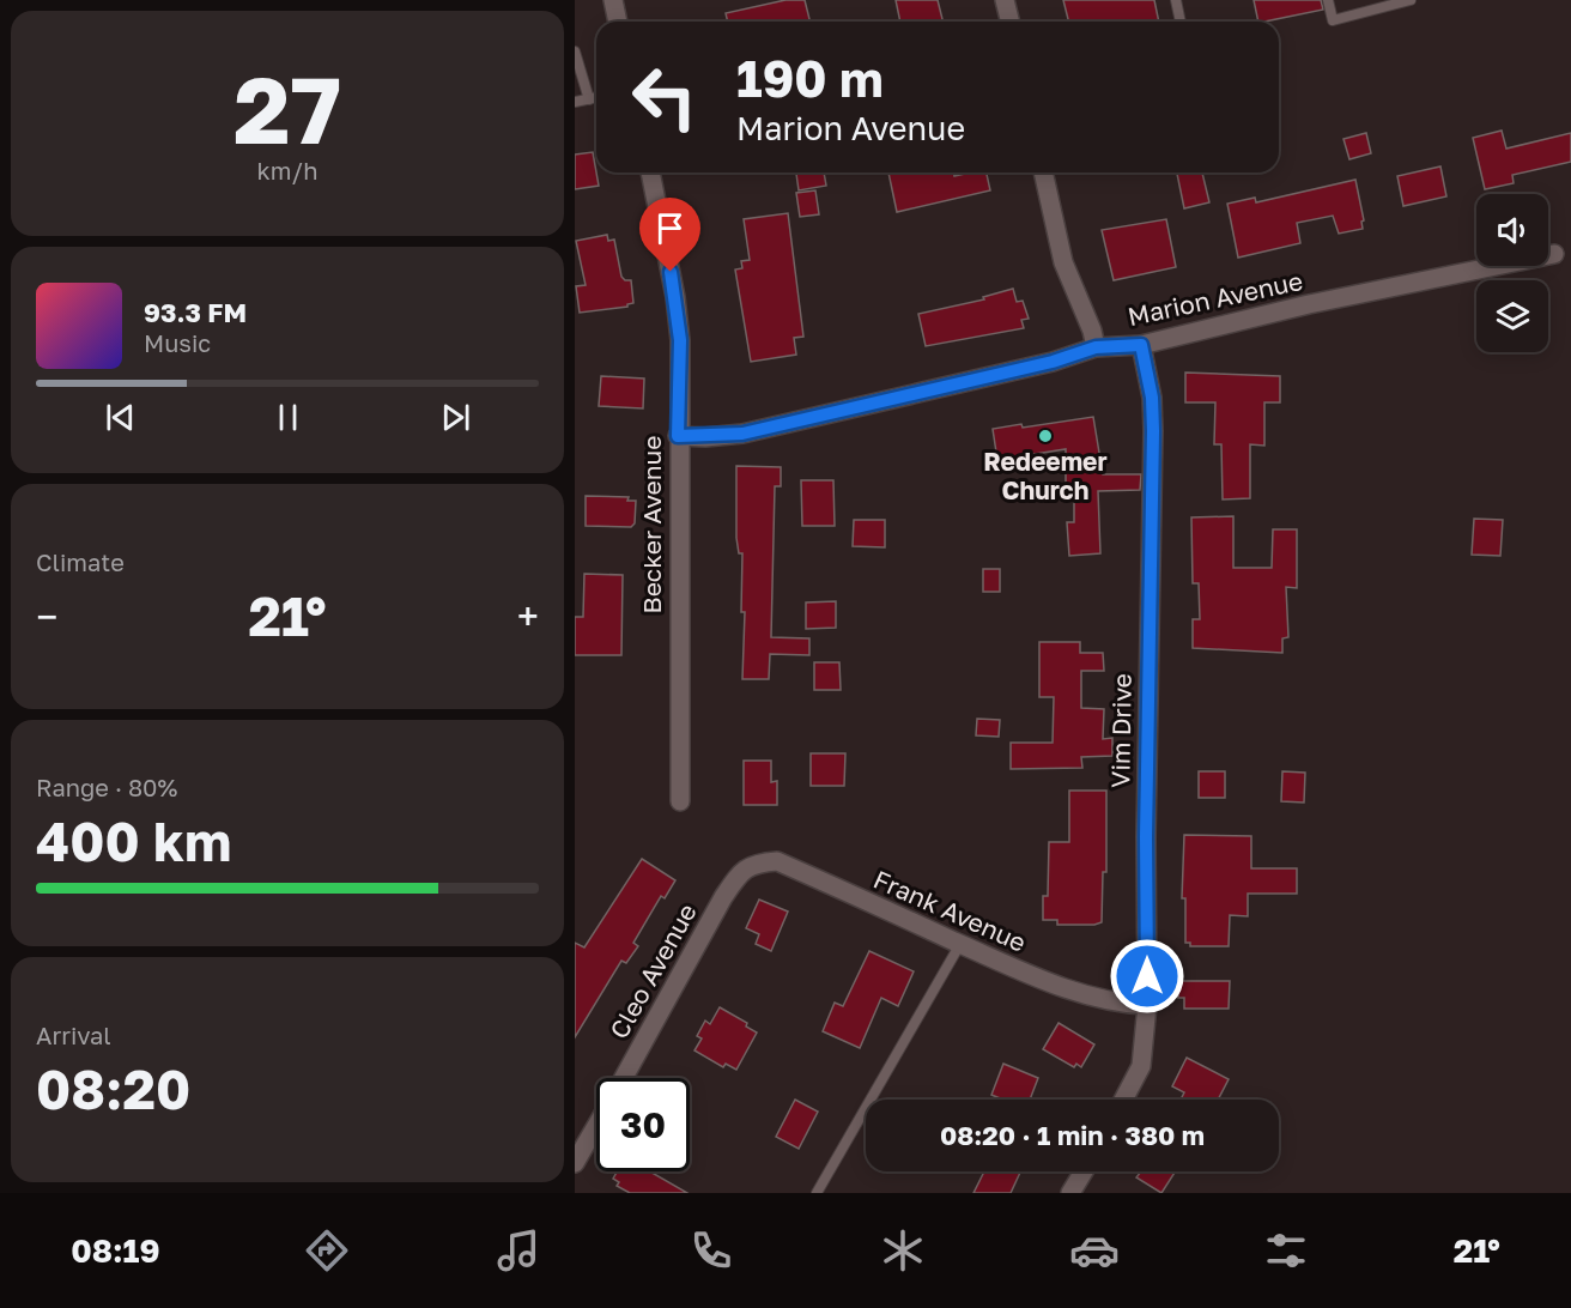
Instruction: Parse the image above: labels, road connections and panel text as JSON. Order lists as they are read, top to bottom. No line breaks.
{"streets":{"street":["Marion Avenue","Becker Avenue","Vim Drive","Frank Avenue","Cleo Avenue"]},"crossings":[["Marion Avenue","Becker Avenue"],["Marion Avenue","Vim Drive"],["Vim Drive","Frank Avenue"],["Frank Avenue","Cleo Avenue"]],"places":["Redeemer Church"],"page":{"tile":[["27","km/h"],"Climate",["Range · 80%","400 km"],["Arrival","08:20"]],"turn":["190 m","Marion Avenue"],"song":["93.3 FM","Music"],"heat":["−","21°","+"],"limit":"30","trip":"08:20 · 1 min · 380 m","tabs":["08:19","21°"]}}
